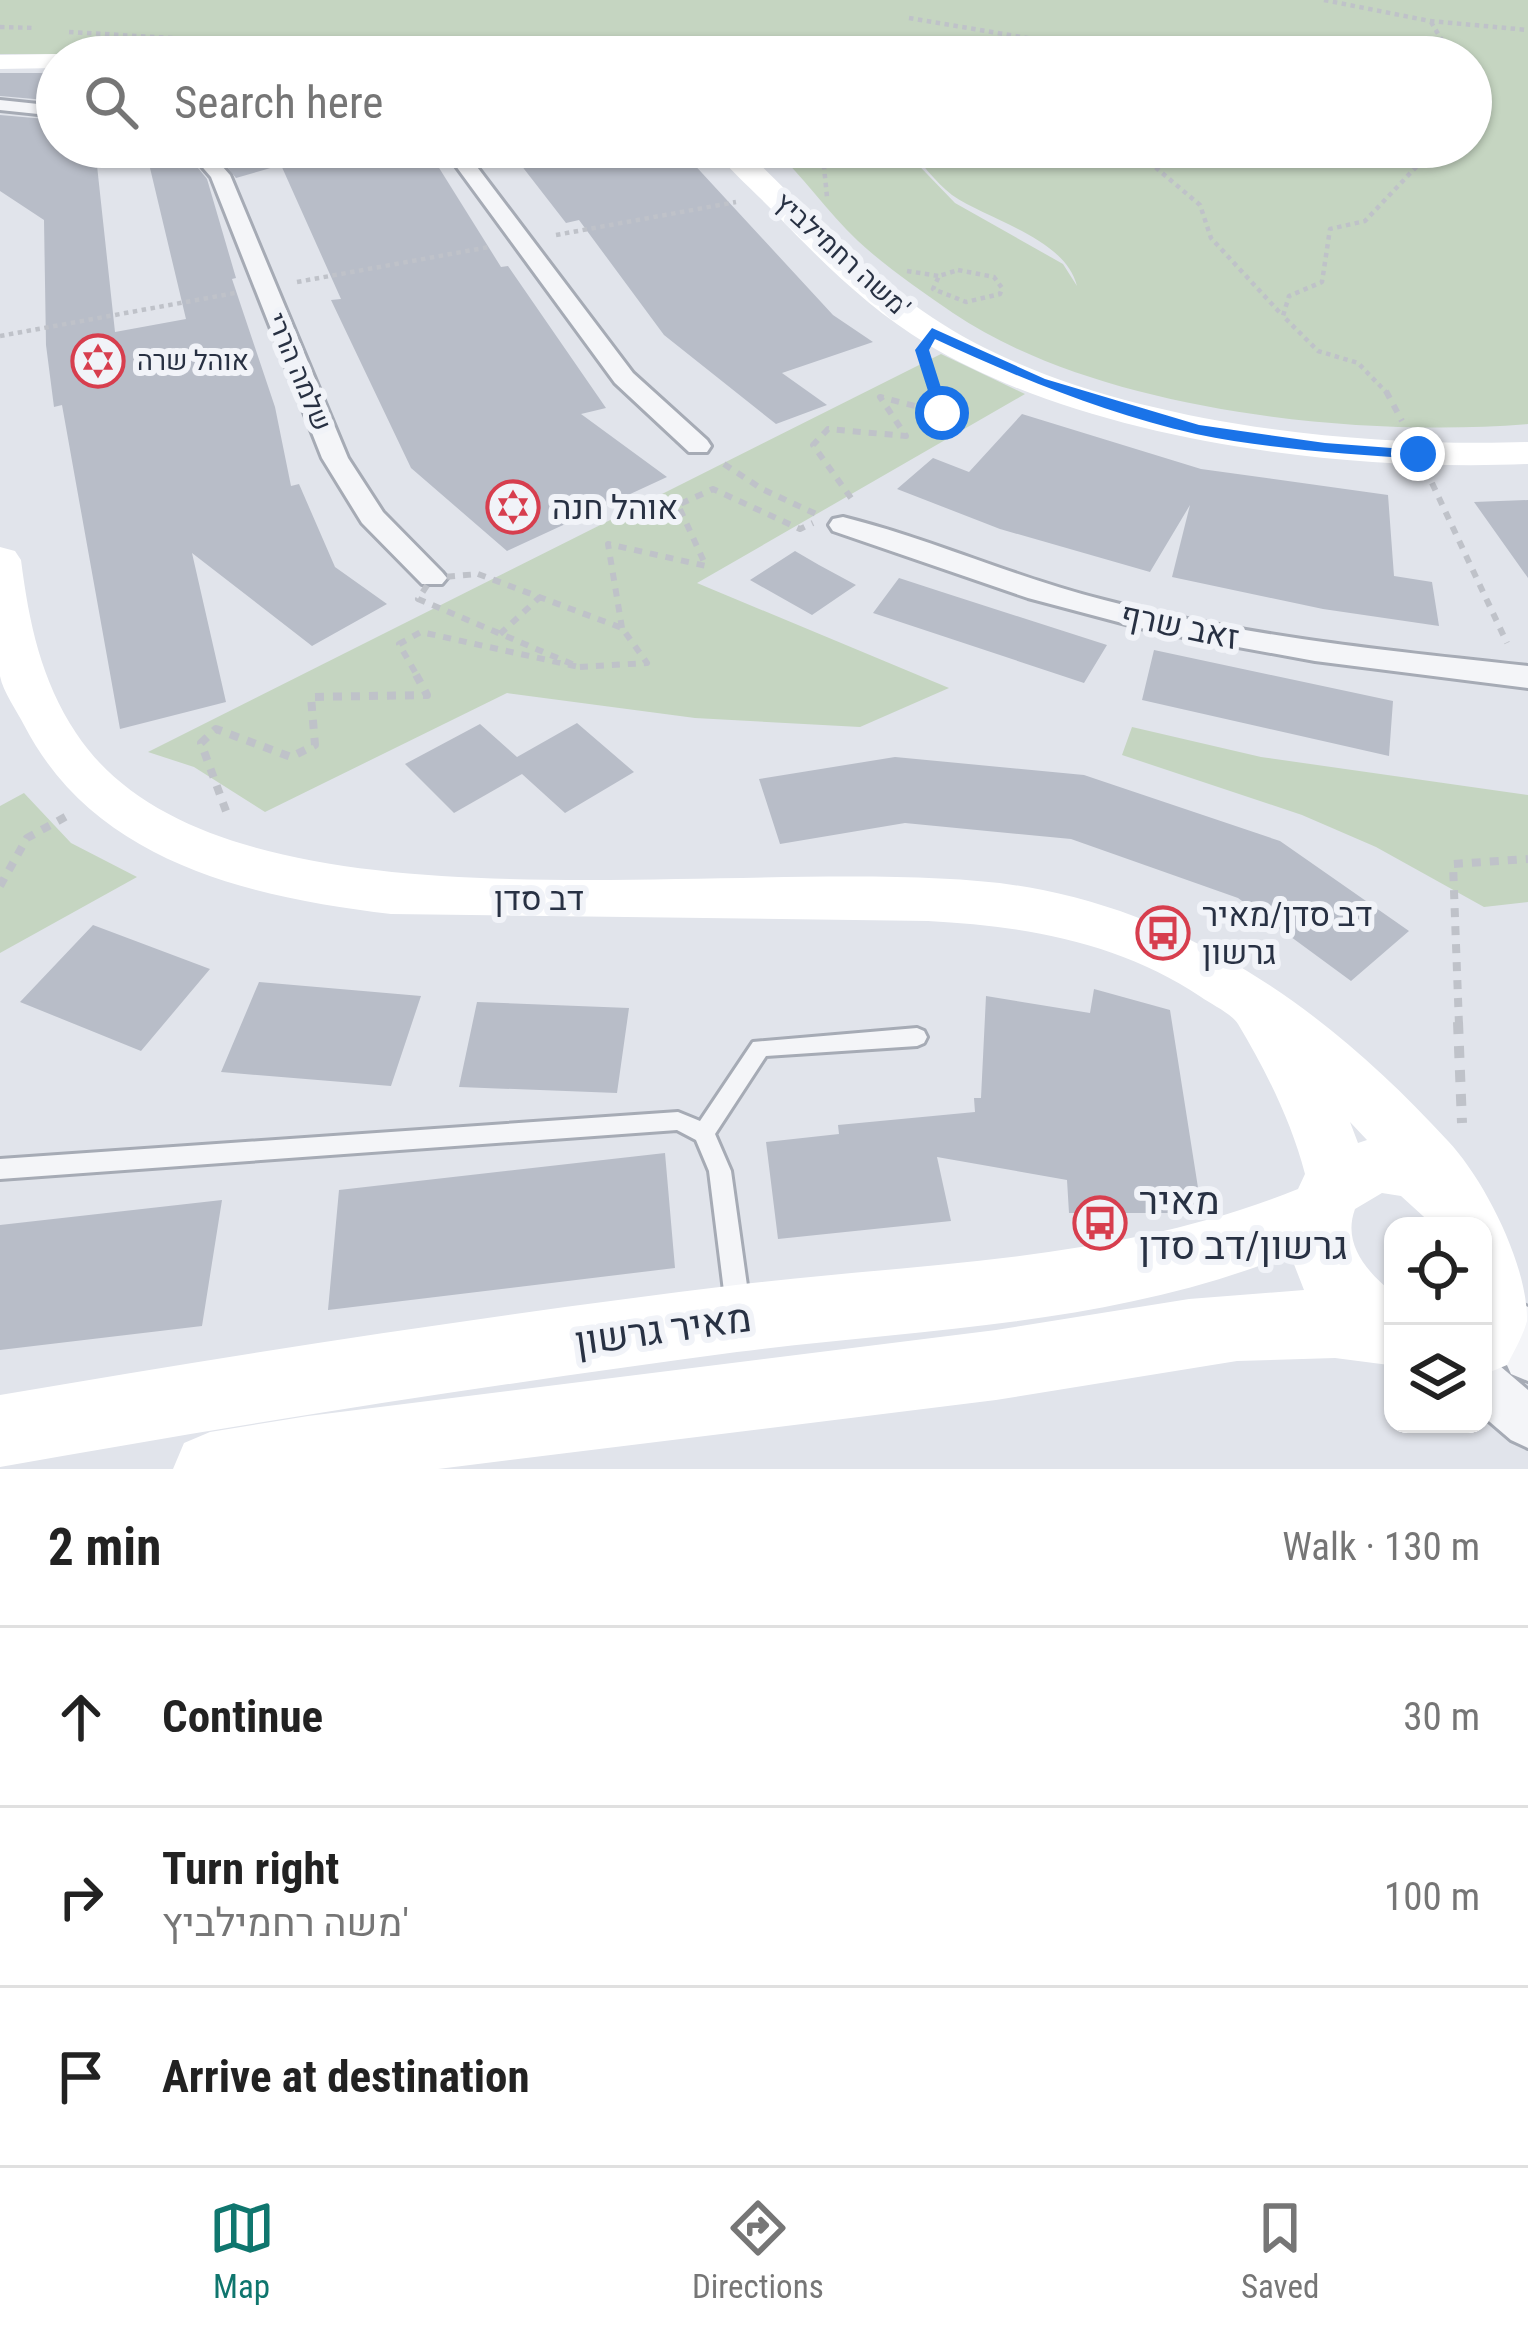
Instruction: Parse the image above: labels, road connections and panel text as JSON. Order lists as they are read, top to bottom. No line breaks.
{"streets":{"street":["משה רחמילביץ'","שלמה הררי","זאב שרף","דב סדן","מאיר גרשון"]},"crossings":[["דב סדן","מאיר גרשון"]],"places":{"synagogue":["אוהל שרה","אוהל חנה"],"bus stop":["דב סדן/מאיר גרשון","מאיר גרשון/דב סדן"]},"page":{"search":"Search here","heading":["2 min","Walk · 130 m"],"list":[["Continue","30 m"],["Turn right","משה רחמילביץ'","100 m"],"Arrive at destination"],"nav":["Map","Directions","Saved"]}}
